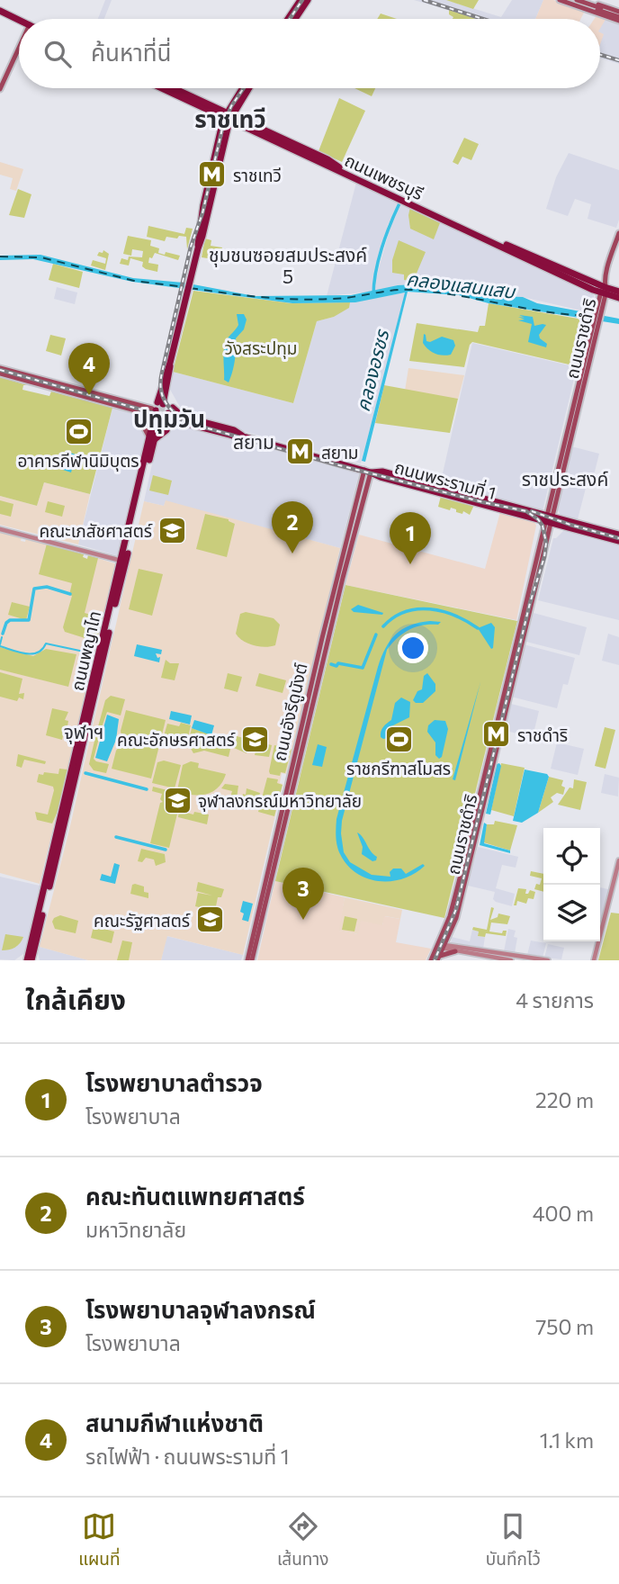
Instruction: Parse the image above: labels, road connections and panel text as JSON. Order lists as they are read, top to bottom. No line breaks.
{"streets":{"main road":["ถนนเพชรบุรี","ถนนราชดำริ","ถนนพระรามที่ 1","ถนนพญาไท","ถนนอังรีดูนังต์"]},"crossings":[["ถนนเพชรบุรี","ถนนราชดำริ"],["ถนนเพชรบุรี","ถนนพญาไท"],["ถนนราชดำริ","ถนนพระรามที่ 1"],["ถนนพระรามที่ 1","ถนนพญาไท"],["ถนนพระรามที่ 1","ถนนอังรีดูนังต์"]],"districts":["ราชเทวี","ชุมชนซอยสมประสงค์ 5","ปทุมวัน","สยาม","ราชประสงค์","จุฬาฯ"],"water":["คลองแสนแสบ","คลองอรชร"],"parks":["วังสระปทุม"],"places":{"metro station":["ราชเทวี","สยาม","ราชดำริ"],"sports":["อาคารกีฬานิมิบุตร","ราชกรีฑาสโมสร"],"school or university":["คณะเภสัชศาสตร์","คณะอักษรศาสตร์","จุฬาลงกรณ์มหาวิทยาลัย","คณะรัฐศาสตร์"]},"page":{"search":"ค้นหาที่นี่","pins":["4","2","1","3"],"heading":["ใกล้เคียง","4 รายการ"],"list":[{"mark":"1","name":"โรงพยาบาลตำรวจ","note":"โรงพยาบาล","value":"220 m"},{"mark":"2","name":"คณะทันตแพทยศาสตร์","note":"มหาวิทยาลัย","value":"400 m"},{"mark":"3","name":"โรงพยาบาลจุฬาลงกรณ์","note":"โรงพยาบาล","value":"750 m"},{"mark":"4","name":"สนามกีฬาแห่งชาติ","note":"รถไฟฟ้า · ถนนพระรามที่ 1","value":"1.1 km"}],"nav":["แผนที่","เส้นทาง","บันทึกไว้"]}}
